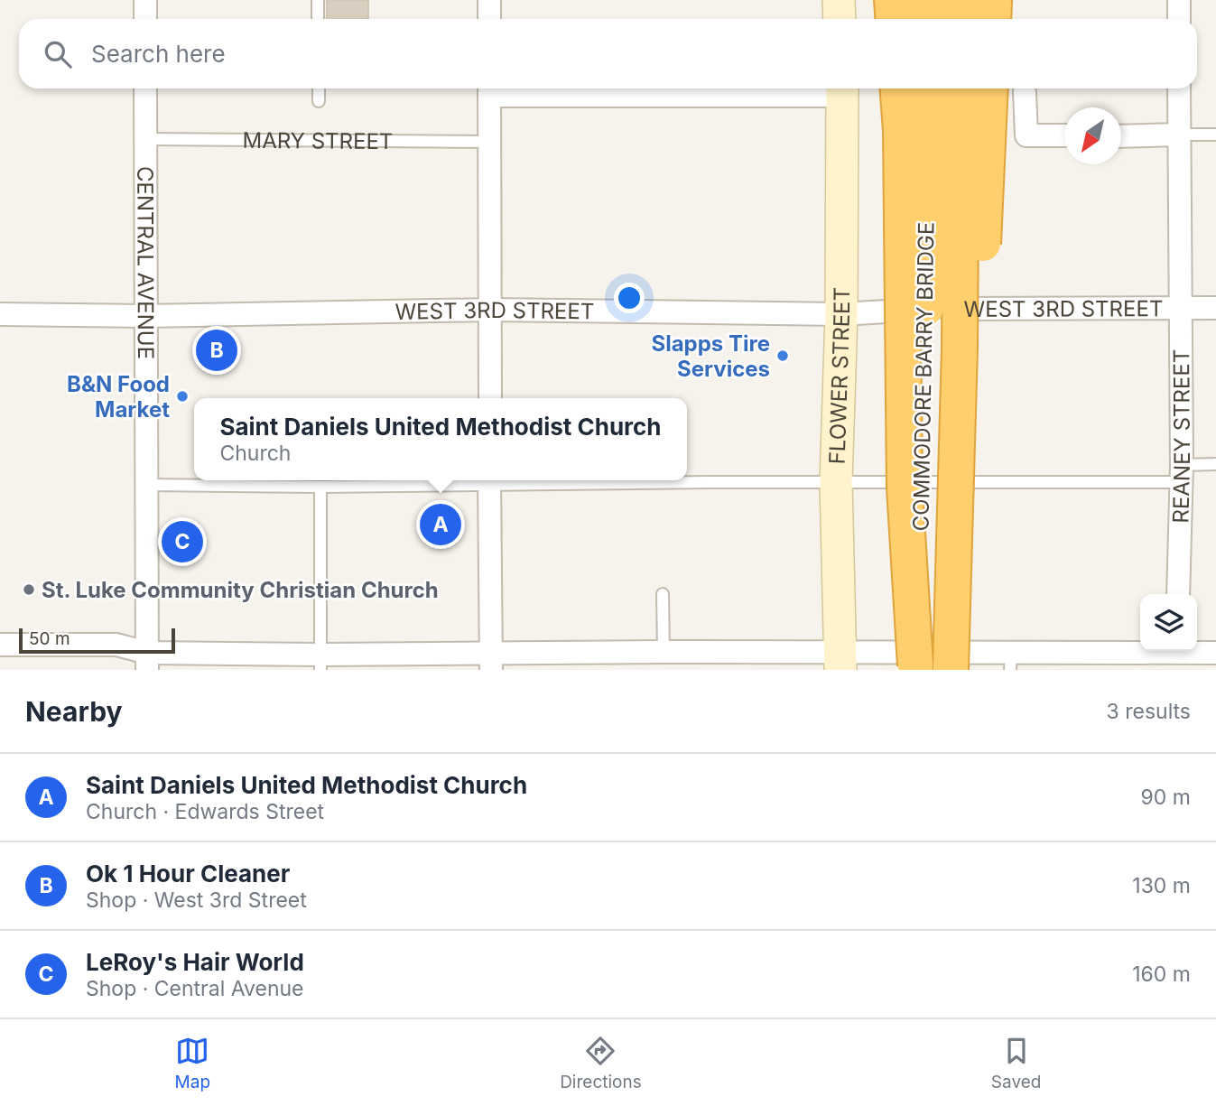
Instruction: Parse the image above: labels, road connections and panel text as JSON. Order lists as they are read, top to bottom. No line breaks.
{"streets":{"highway":["COMMODORE BARRY BRIDGE"],"street":["CENTRAL AVENUE","WEST 3RD STREET","FLOWER STREET","REANEY STREET"],"lane":["MARY STREET"]},"crossings":[["MARY STREET","CENTRAL AVENUE"],["CENTRAL AVENUE","WEST 3RD STREET"],["WEST 3RD STREET","FLOWER STREET"],["WEST 3RD STREET","REANEY STREET"]],"places":["Slapps Tire Services","B&N Food Market","St. Luke Community Christian Church"],"scale_bar":"50 m","north":"bottom left","page":{"search":"Search here","pins":["B","A","C"],"popup":["Saint Daniels United Methodist Church","Church"],"scale":"50 m","heading":["Nearby","3 results"],"list":[{"mark":"A","name":"Saint Daniels United Methodist Church","note":"Church · Edwards Street","value":"90 m"},{"mark":"B","name":"Ok 1 Hour Cleaner","note":"Shop · West 3rd Street","value":"130 m"},{"mark":"C","name":"LeRoy's Hair World","note":"Shop · Central Avenue","value":"160 m"}],"nav":["Map","Directions","Saved"]}}
